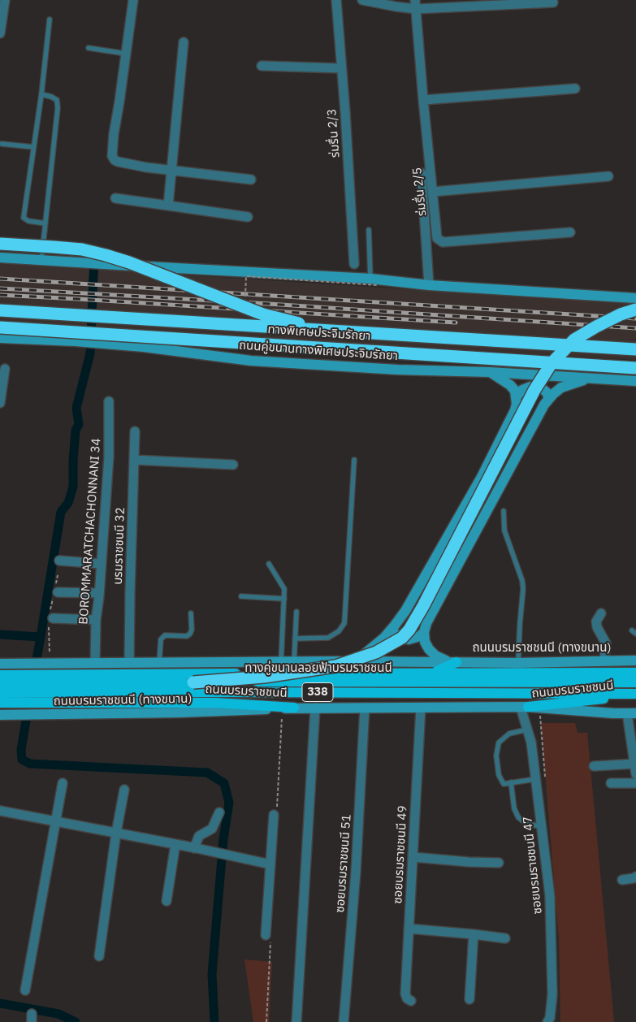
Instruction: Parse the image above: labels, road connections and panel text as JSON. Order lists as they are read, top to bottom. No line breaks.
{"streets":{"highway":["ทางพิเศษประจิมรัถยา"],"main road":["ถนนคู่ขนานทางพิเศษประจิมรัถยา","ถนนบรมราชชนนี (ทางขนาน)","ทางคู่ขนานลอยฟ้าบรมราชชนนี","ถนนบรมราชชนนี","338"],"street":["ร่มรื่น 2/3","ร่มรื่น 2/5","BOROMMARATCHACHONNANI 34","บรมราชชนนี 32","ซอยบรมราชชนนี 49","ซอยบรมราชชนนี 51","ซอยบรมราชชนนี 47"]},"crossings":[["ถนนบรมราชชนนี (ทางขนาน)","ถนนบรมราชชนนี"],["ถนนบรมราชชนนี","338"],["ถนนบรมราชชนนี","ซอยบรมราชชนนี 49"],["ถนนบรมราชชนนี","ซอยบรมราชชนนี 51"],["ถนนบรมราชชนนี","ซอยบรมราชชนนี 47"],["338","ซอยบรมราชชนนี 47"]]}
